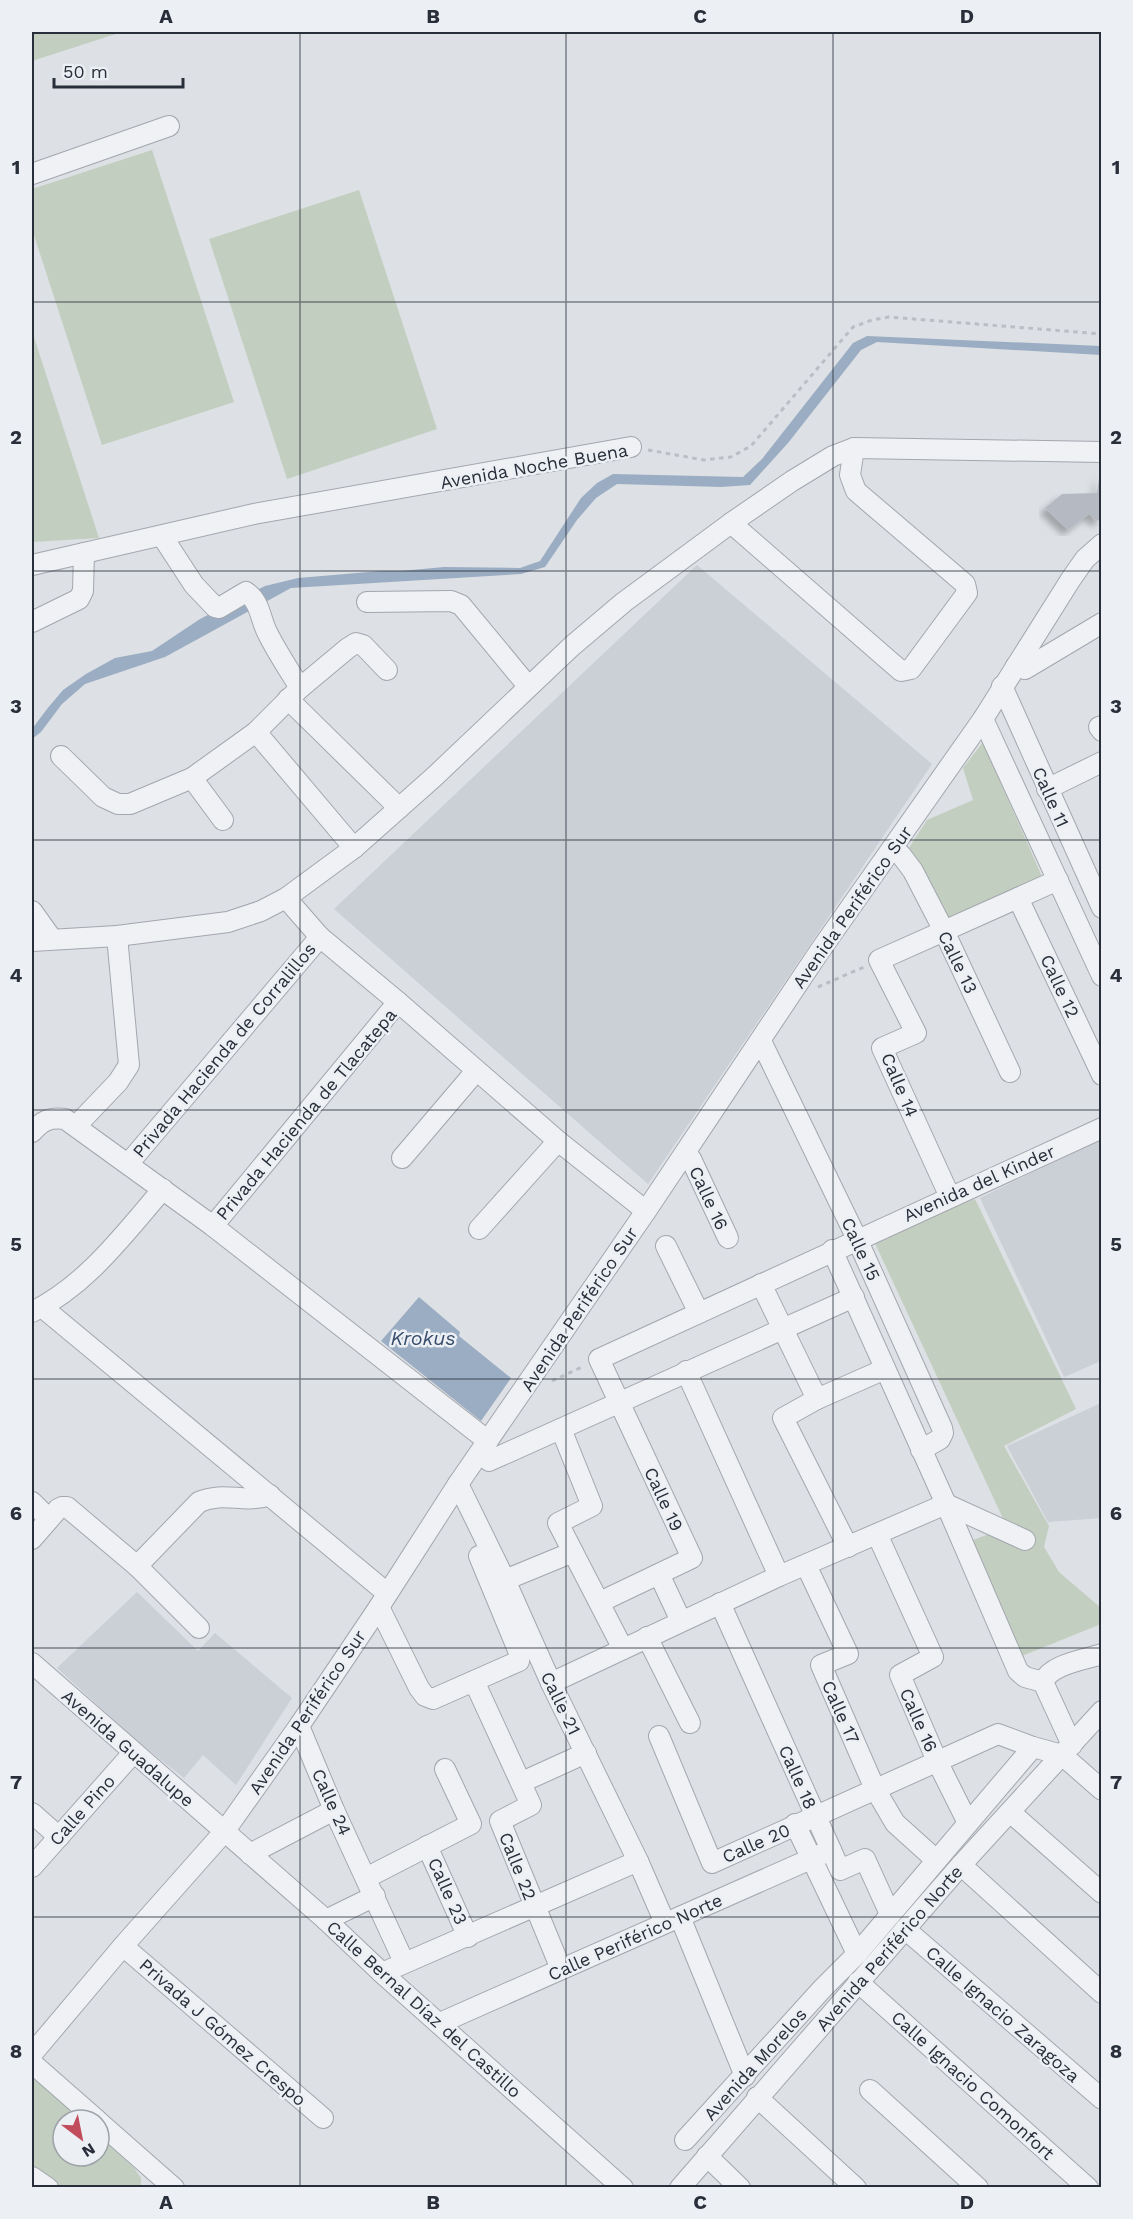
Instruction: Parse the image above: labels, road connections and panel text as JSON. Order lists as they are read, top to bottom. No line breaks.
{"streets":{"street":["Avenida Noche Buena","Calle 11","Avenida Periférico Sur","Calle 13","Calle 12","Privada Hacienda de Corralillos","Calle 14","Privada Hacienda de Tlacatepa","Avenida del Kinder","Calle 16","Calle 15","Calle 19","Calle 21","Calle 17","Avenida Guadalupe","Calle 18","Calle 24","Calle Pino","Calle 20","Calle 22","Calle 23","Calle Periférico Norte","Avenida Periférico Norte","Calle Bernal Díaz del Castillo","Calle Ignacio Zaragoza","Privada J Gómez Crespo","Avenida Morelos","Calle Ignacio Comonfort"]},"crossings":[["Calle 11","Avenida Periférico Sur"],["Avenida Periférico Sur","Calle 15"],["Avenida Periférico Sur","Calle 21"],["Avenida Periférico Sur","Avenida Guadalupe"],["Avenida Periférico Sur","Calle 24"],["Avenida Periférico Sur","Calle Bernal Díaz del Castillo"],["Avenida Periférico Sur","Privada J Gómez Crespo"],["Calle 14","Avenida del Kinder"],["Avenida del Kinder","Calle 15"],["Avenida del Kinder","Calle 19"],["Calle 16","Avenida Morelos"],["Calle 21","Calle Periférico Norte"],["Calle 21","Avenida Morelos"],["Calle 17","Avenida Morelos"],["Avenida Guadalupe","Calle Pino"],["Avenida Guadalupe","Calle Bernal Díaz del Castillo"],["Calle 18","Calle Periférico Norte"],["Calle 18","Avenida Morelos"],["Calle 20","Calle Periférico Norte"],["Calle 20","Avenida Morelos"],["Calle 22","Calle Periférico Norte"],["Calle Periférico Norte","Calle Bernal Díaz del Castillo"],["Avenida Periférico Norte","Calle Ignacio Zaragoza"],["Avenida Periférico Norte","Calle Ignacio Comonfort"]],"water":["Krokus"],"scale_bar":"50 m","north":"bottom right","grid":{"columns":["A","B","C","D"],"rows":["1","2","3","4","5","6","7","8"]}}
